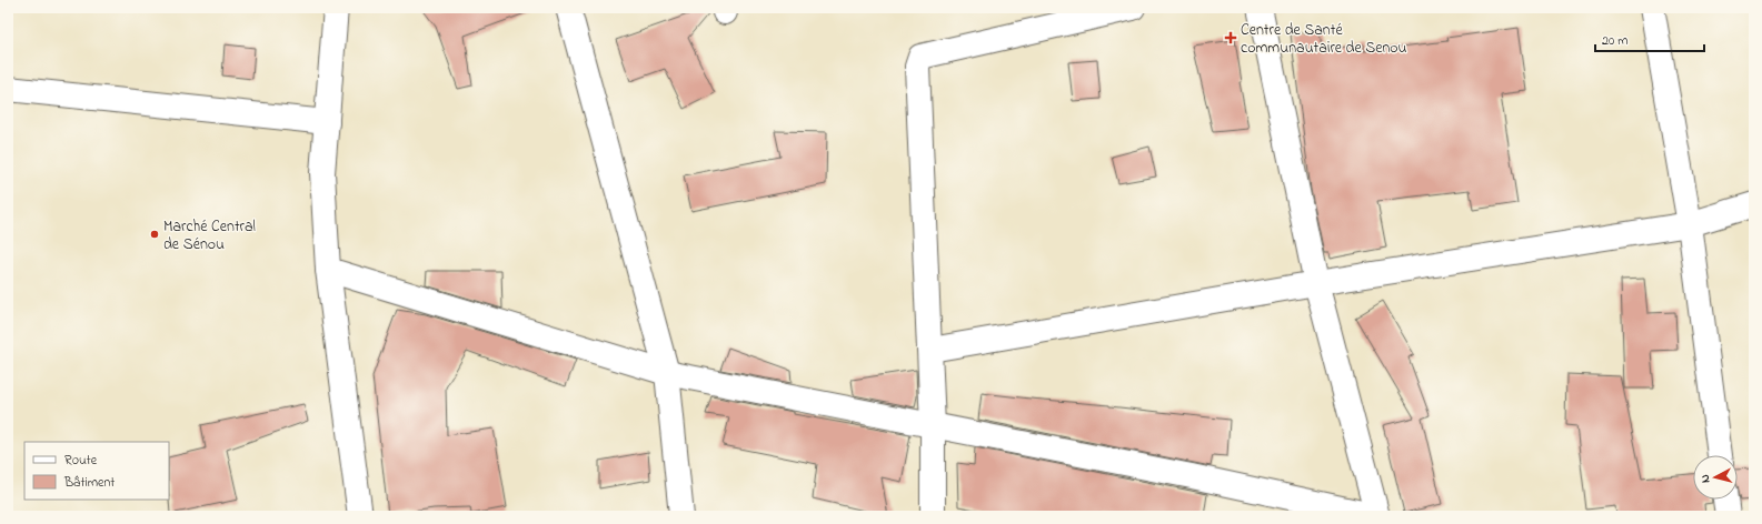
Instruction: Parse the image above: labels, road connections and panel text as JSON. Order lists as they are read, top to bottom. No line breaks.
{"places":{"health":["Centre de Santé communautaire de Senou"],"other":["Marché Central de Sénou"]},"legend":["Route","Bâtiment"],"scale_bar":"20 m","north":"left"}
